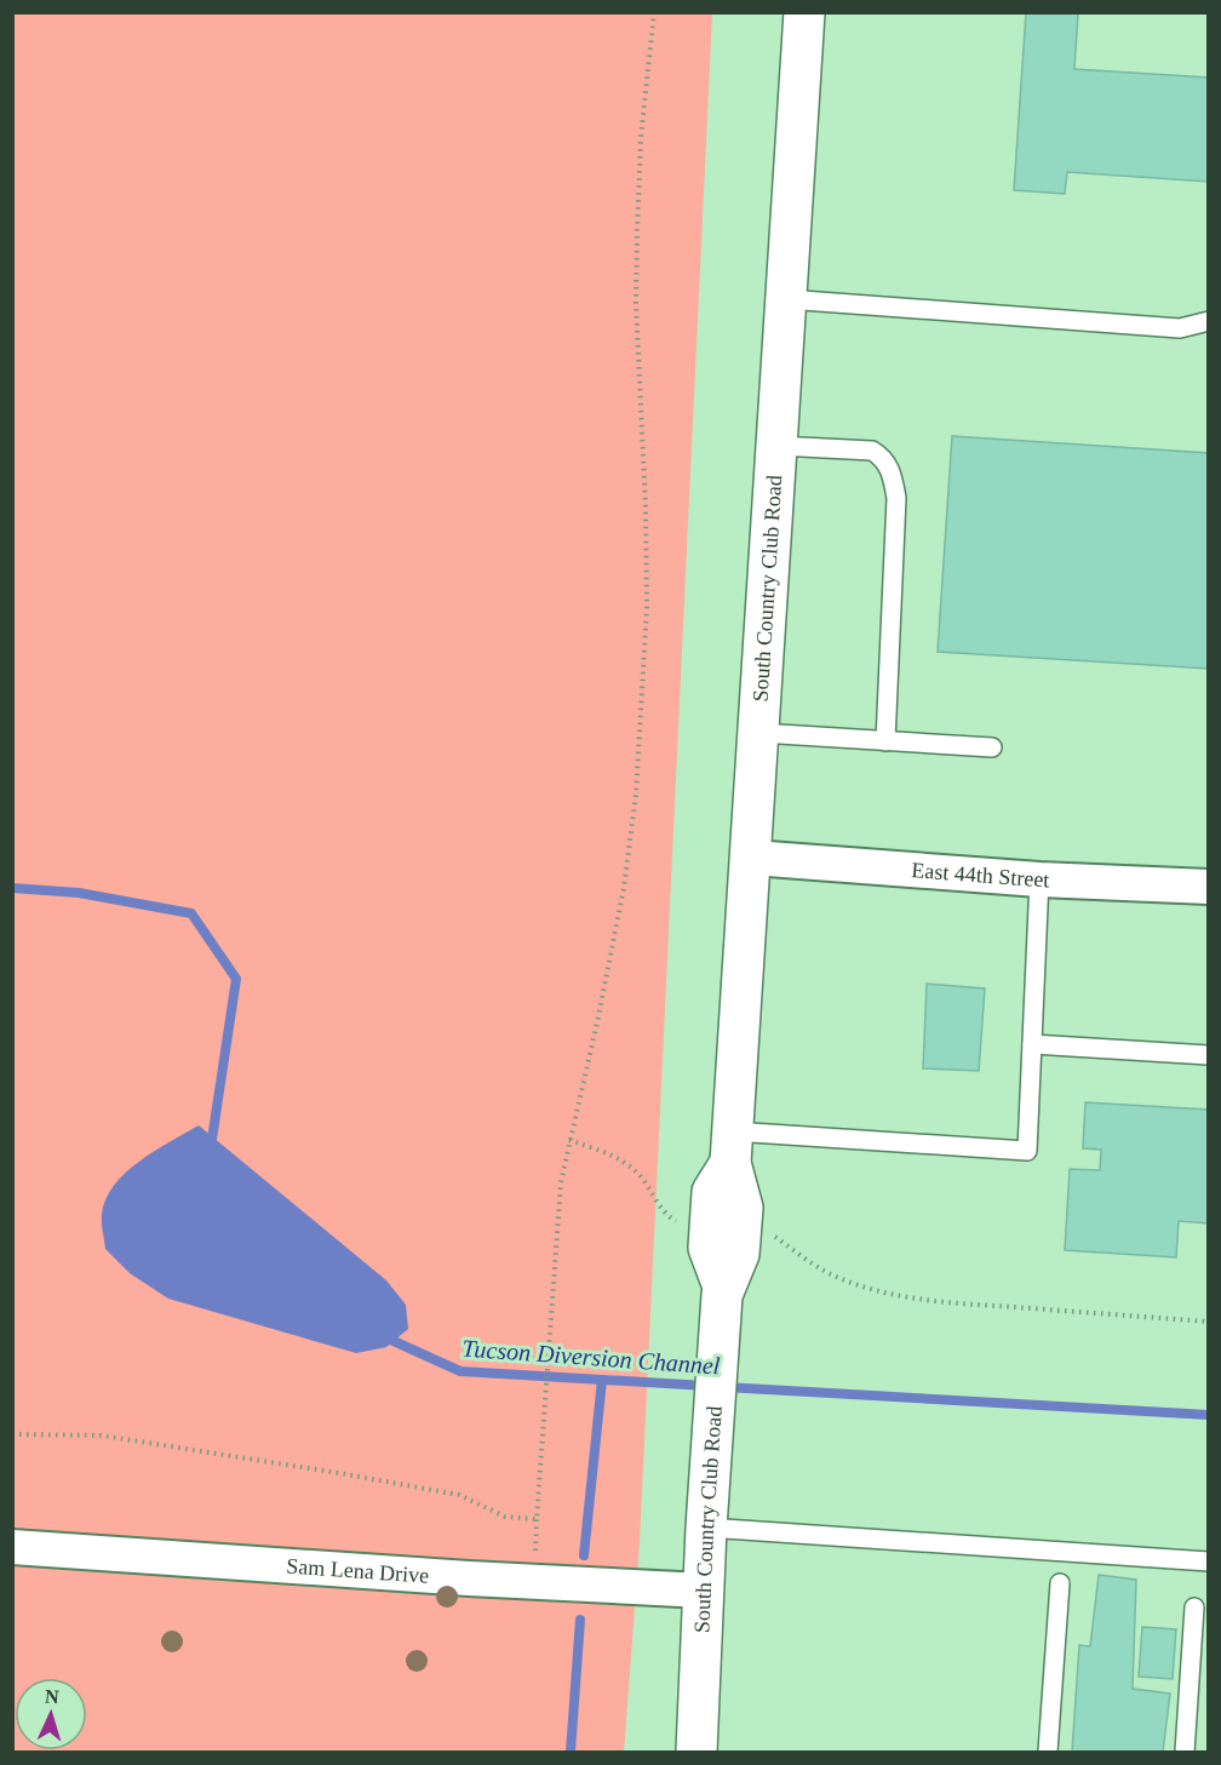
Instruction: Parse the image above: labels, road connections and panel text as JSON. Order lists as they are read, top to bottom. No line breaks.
{"streets":{"street":["South Country Club Road","East 44th Street","Sam Lena Drive"]},"crossings":[["South Country Club Road","East 44th Street"],["South Country Club Road","Sam Lena Drive"]],"water":["Tucson Diversion Channel"],"north":"top"}
